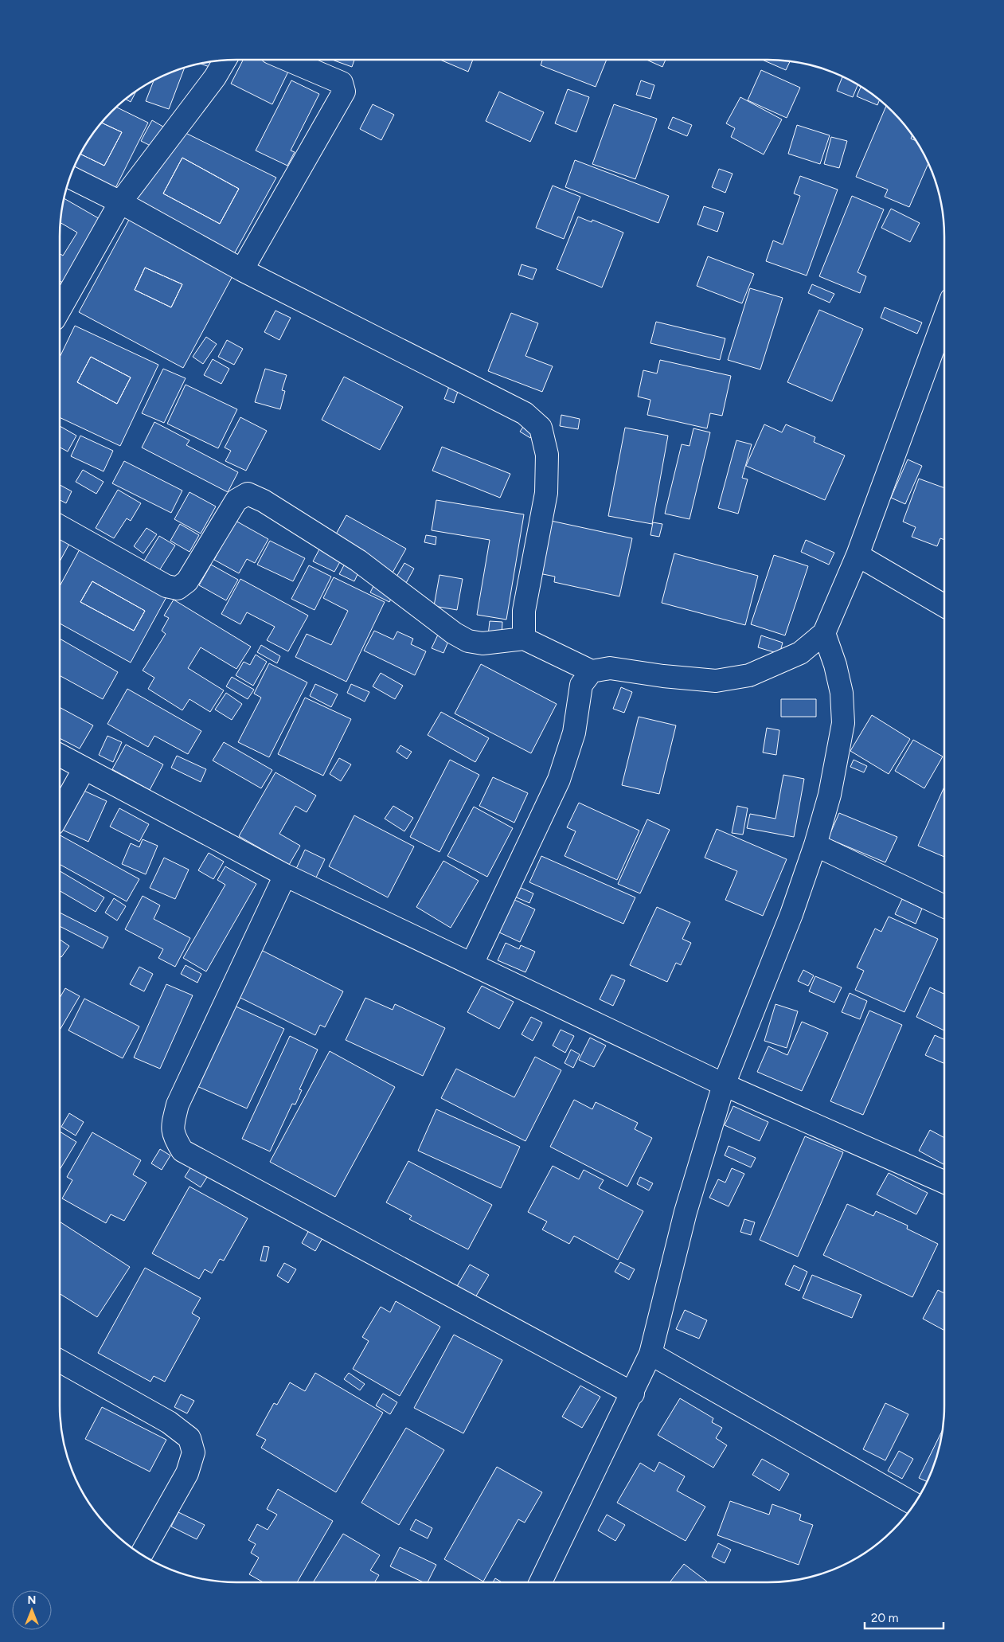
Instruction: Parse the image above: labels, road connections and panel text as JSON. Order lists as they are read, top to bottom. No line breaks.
{"scale_bar":"20 m","north":"top"}
